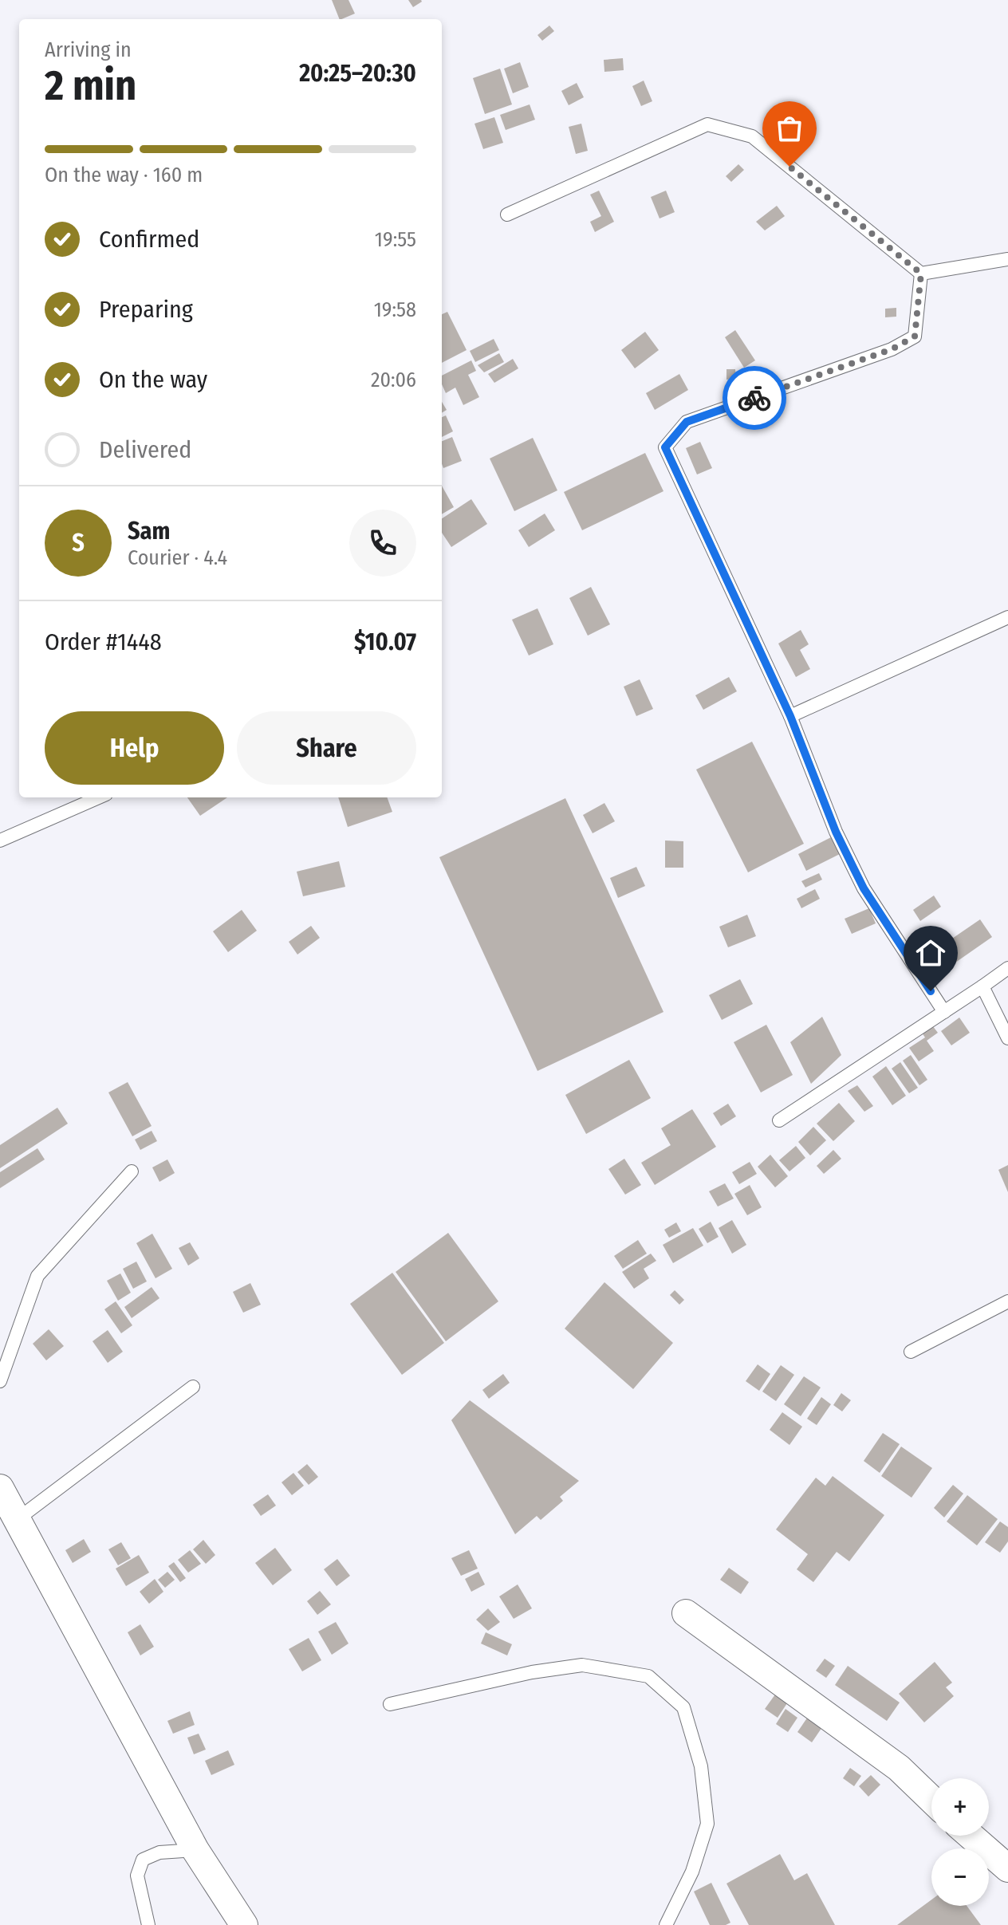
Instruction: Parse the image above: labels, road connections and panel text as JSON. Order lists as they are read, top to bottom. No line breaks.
{"page":{"heading":["2 min","Arriving in","20:25–20:30"],"panel":["Sam","Courier · 4.4","Order #1448","$10.07"],"bar":"On the way · 160 m","list":[["Confirmed","19:55"],["Preparing","19:58"],["On the way","20:06"],"Delivered"],"round":"S","buttons":["Help","Share"],"map_buttons":["+","−"]}}
